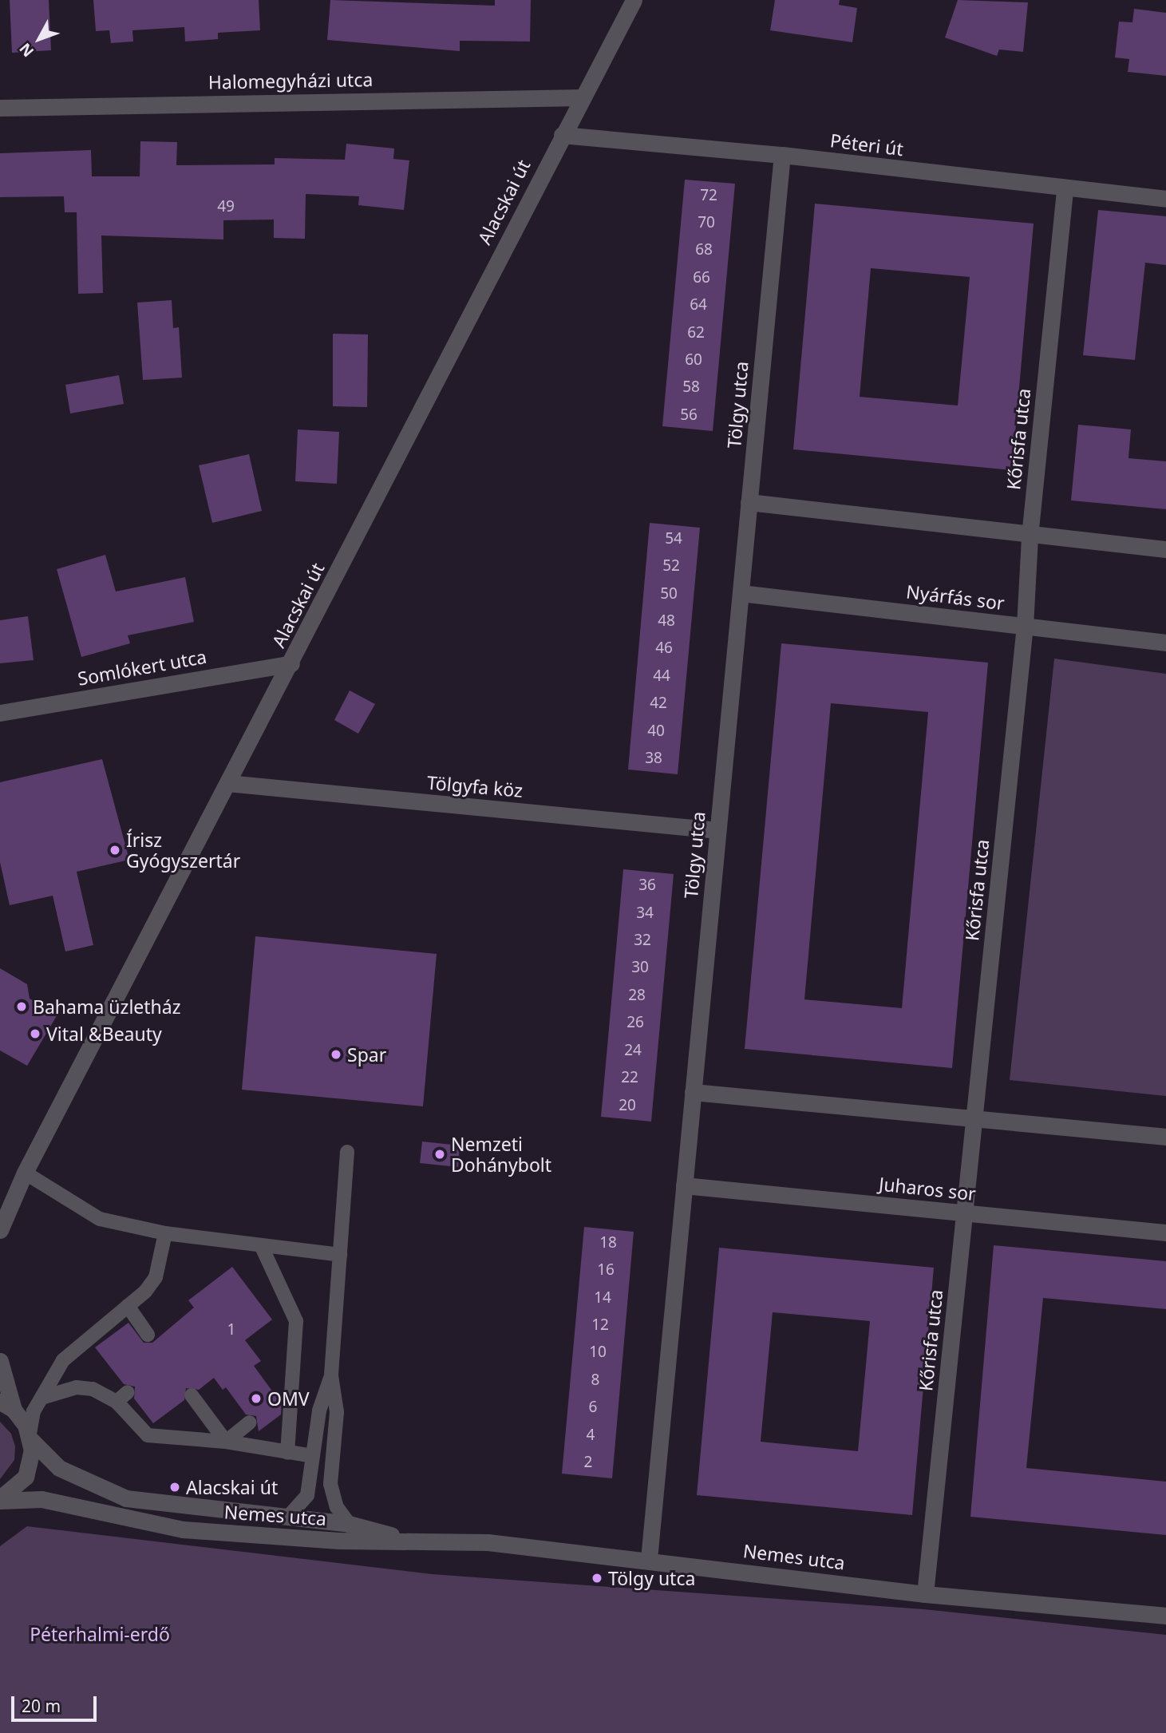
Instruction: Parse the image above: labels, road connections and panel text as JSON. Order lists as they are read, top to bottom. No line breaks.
{"streets":{"street":["Halomegyházi utca","Péteri út","Alacskai út","Tölgy utca","Kőrisfa utca","Nyárfás sor","Somlókert utca","Tölgyfa köz","Juharos sor","Nemes utca"]},"crossings":[["Halomegyházi utca","Alacskai út"],["Péteri út","Alacskai út"],["Péteri út","Tölgy utca"],["Péteri út","Kőrisfa utca"],["Alacskai út","Somlókert utca"],["Alacskai út","Tölgyfa köz"],["Tölgy utca","Nyárfás sor"],["Tölgy utca","Tölgyfa köz"],["Tölgy utca","Juharos sor"],["Tölgy utca","Nemes utca"],["Kőrisfa utca","Nyárfás sor"],["Kőrisfa utca","Juharos sor"],["Kőrisfa utca","Nemes utca"]],"parks":["Péterhalmi-erdő"],"places":["Írisz Gyógyszertár","Bahama üzletház","Vital &Beauty","Spar","Nemzeti Dohánybolt","OMV","Alacskai út","Tölgy utca"],"house_numbers":["72","49","70","68","66","64","62","60","58","56","54","52","50","48","46","44","42","40","38","36","34","32","30","28","26","24","22","20","18","16","14","12","1","10","8","6","4","2"],"scale_bar":"20 m","north":"bottom left"}
